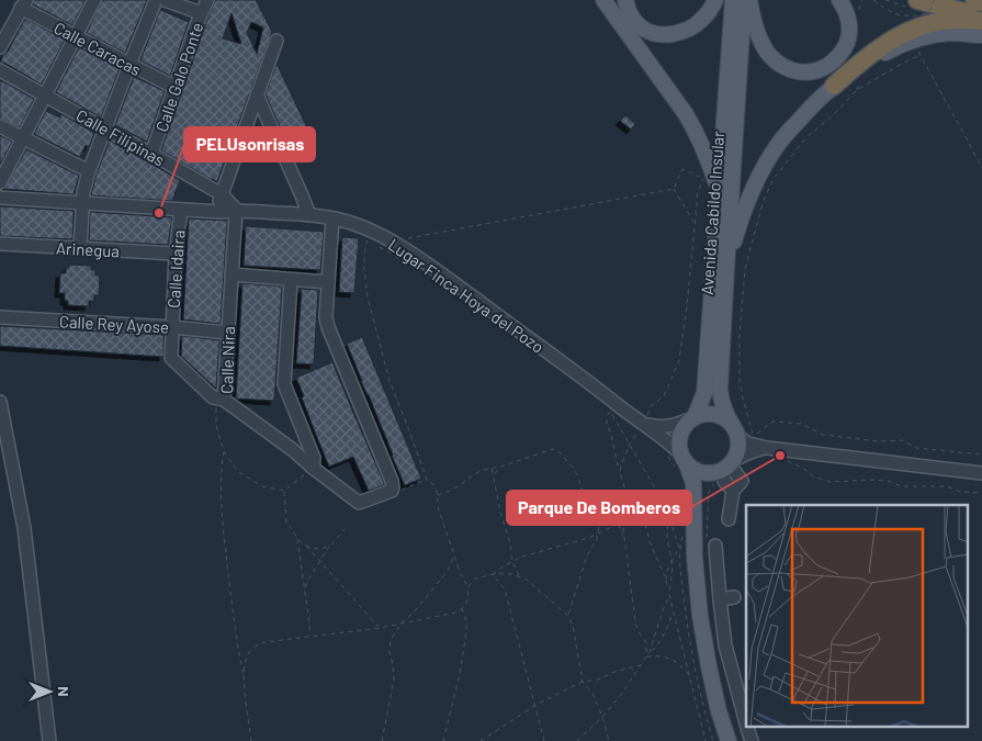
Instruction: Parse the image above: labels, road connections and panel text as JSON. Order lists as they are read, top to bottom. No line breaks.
{"streets":{"main road":["Avenida Cabildo Insular"],"street":["Calle Caracas","Calle Galo Ponte","Calle Filipinas","Arinegua","Calle Idaira","Lugar Finca Hoya del Pozo","Calle Rey Ayose","Calle Nira"]},"crossings":[["Calle Caracas","Calle Galo Ponte"],["Calle Galo Ponte","Calle Filipinas"],["Calle Filipinas","Lugar Finca Hoya del Pozo"],["Calle Filipinas","Calle Nira"],["Avenida Cabildo Insular","Lugar Finca Hoya del Pozo"],["Arinegua","Calle Idaira"],["Calle Idaira","Lugar Finca Hoya del Pozo"],["Calle Idaira","Calle Rey Ayose"],["Calle Idaira","Calle Nira"],["Lugar Finca Hoya del Pozo","Calle Nira"],["Calle Rey Ayose","Calle Nira"]],"places":["PELUsonrisas","Parque De Bomberos"],"north":"right"}
